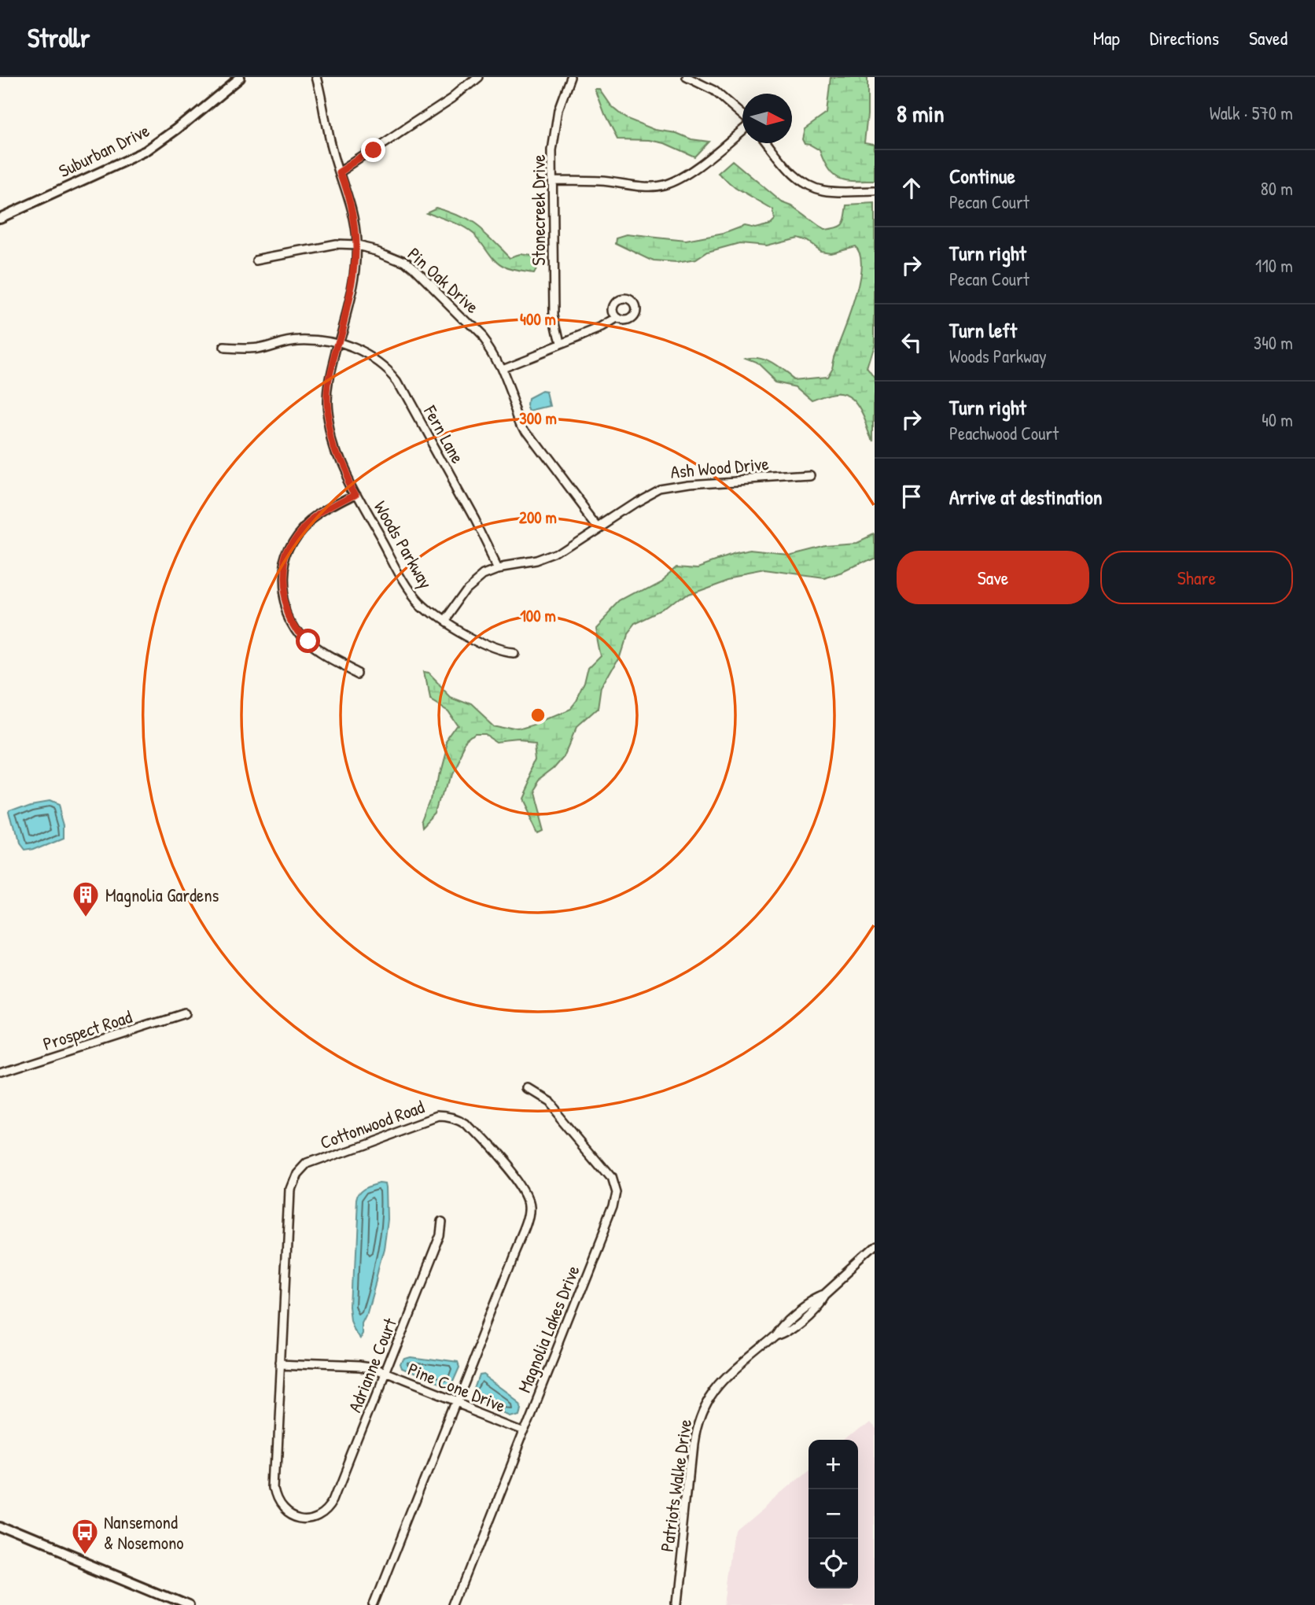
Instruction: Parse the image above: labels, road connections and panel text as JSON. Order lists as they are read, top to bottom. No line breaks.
{"streets":{"main road":["Suburban Drive"],"street":["Stonecreek Drive","Pin Oak Drive","Fern Lane","Ash Wood Drive","Woods Parkway","Prospect Road","Cottonwood Road","Magnolia Lakes Drive","Adrianne Court","Pine Cone Drive","Patriots Walke Drive"]},"crossings":[["Pin Oak Drive","Ash Wood Drive"],["Pin Oak Drive","Woods Parkway"],["Fern Lane","Ash Wood Drive"],["Fern Lane","Woods Parkway"],["Ash Wood Drive","Woods Parkway"],["Cottonwood Road","Adrianne Court"],["Cottonwood Road","Pine Cone Drive"],["Magnolia Lakes Drive","Pine Cone Drive"],["Adrianne Court","Pine Cone Drive"]],"places":{"building":["Magnolia Gardens"],"bus stop":["Nansemond & Nosemono"]},"north":"right","page":{"header":"Strollr","nav":["Map","Directions","Saved"],"heading":["8 min","Walk · 570 m"],"list":[["Continue","Pecan Court","80 m"],["Turn right","Pecan Court","110 m"],["Turn left","Woods Parkway","340 m"],["Turn right","Peachwood Court","40 m"],"Arrive at destination"],"buttons":["Save","Share"],"map_buttons":["+","−"]},"rings":["400 m","300 m","200 m","100 m"]}
